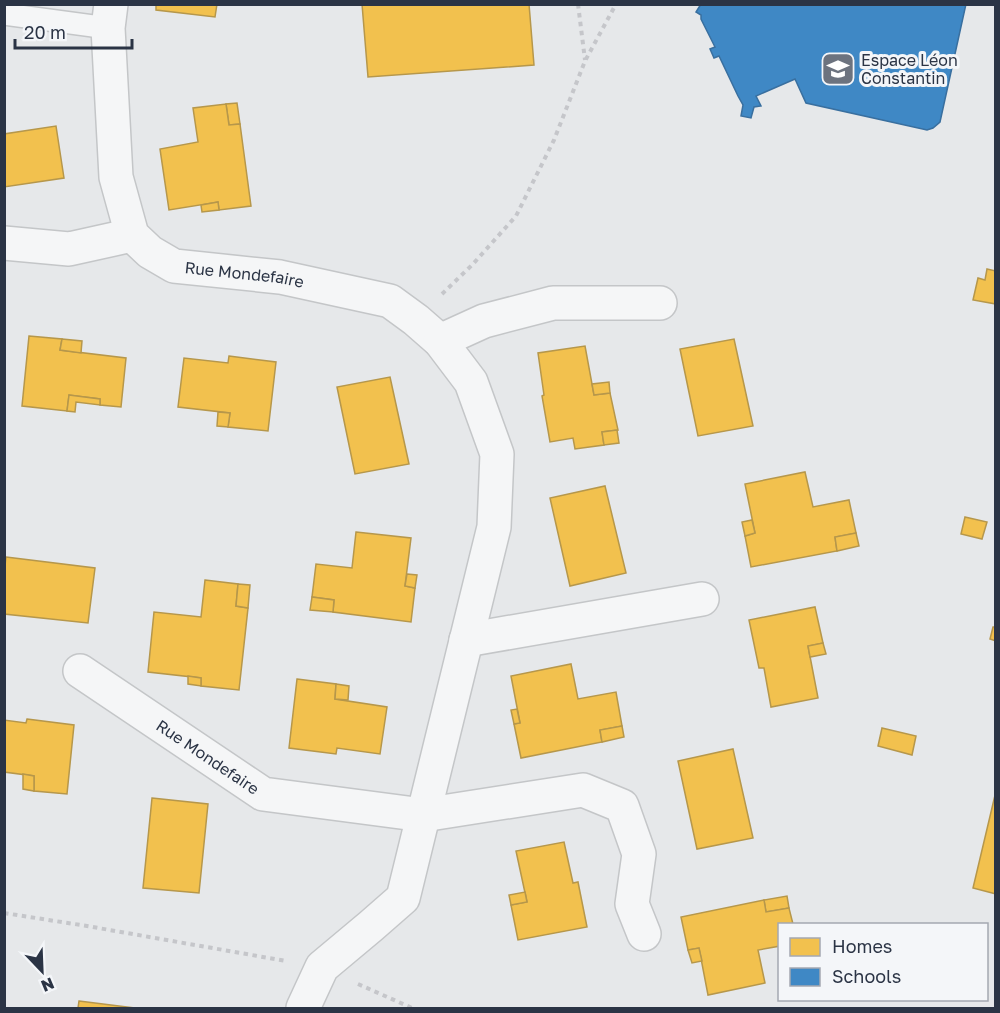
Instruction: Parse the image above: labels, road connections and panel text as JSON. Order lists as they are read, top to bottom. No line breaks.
{"streets":{"street":["Rue Mondefaire"]},"places":{"school or university":["Espace Léon Constantin"]},"legend":["Homes","Schools"],"scale_bar":"20 m","north":"bottom right"}
